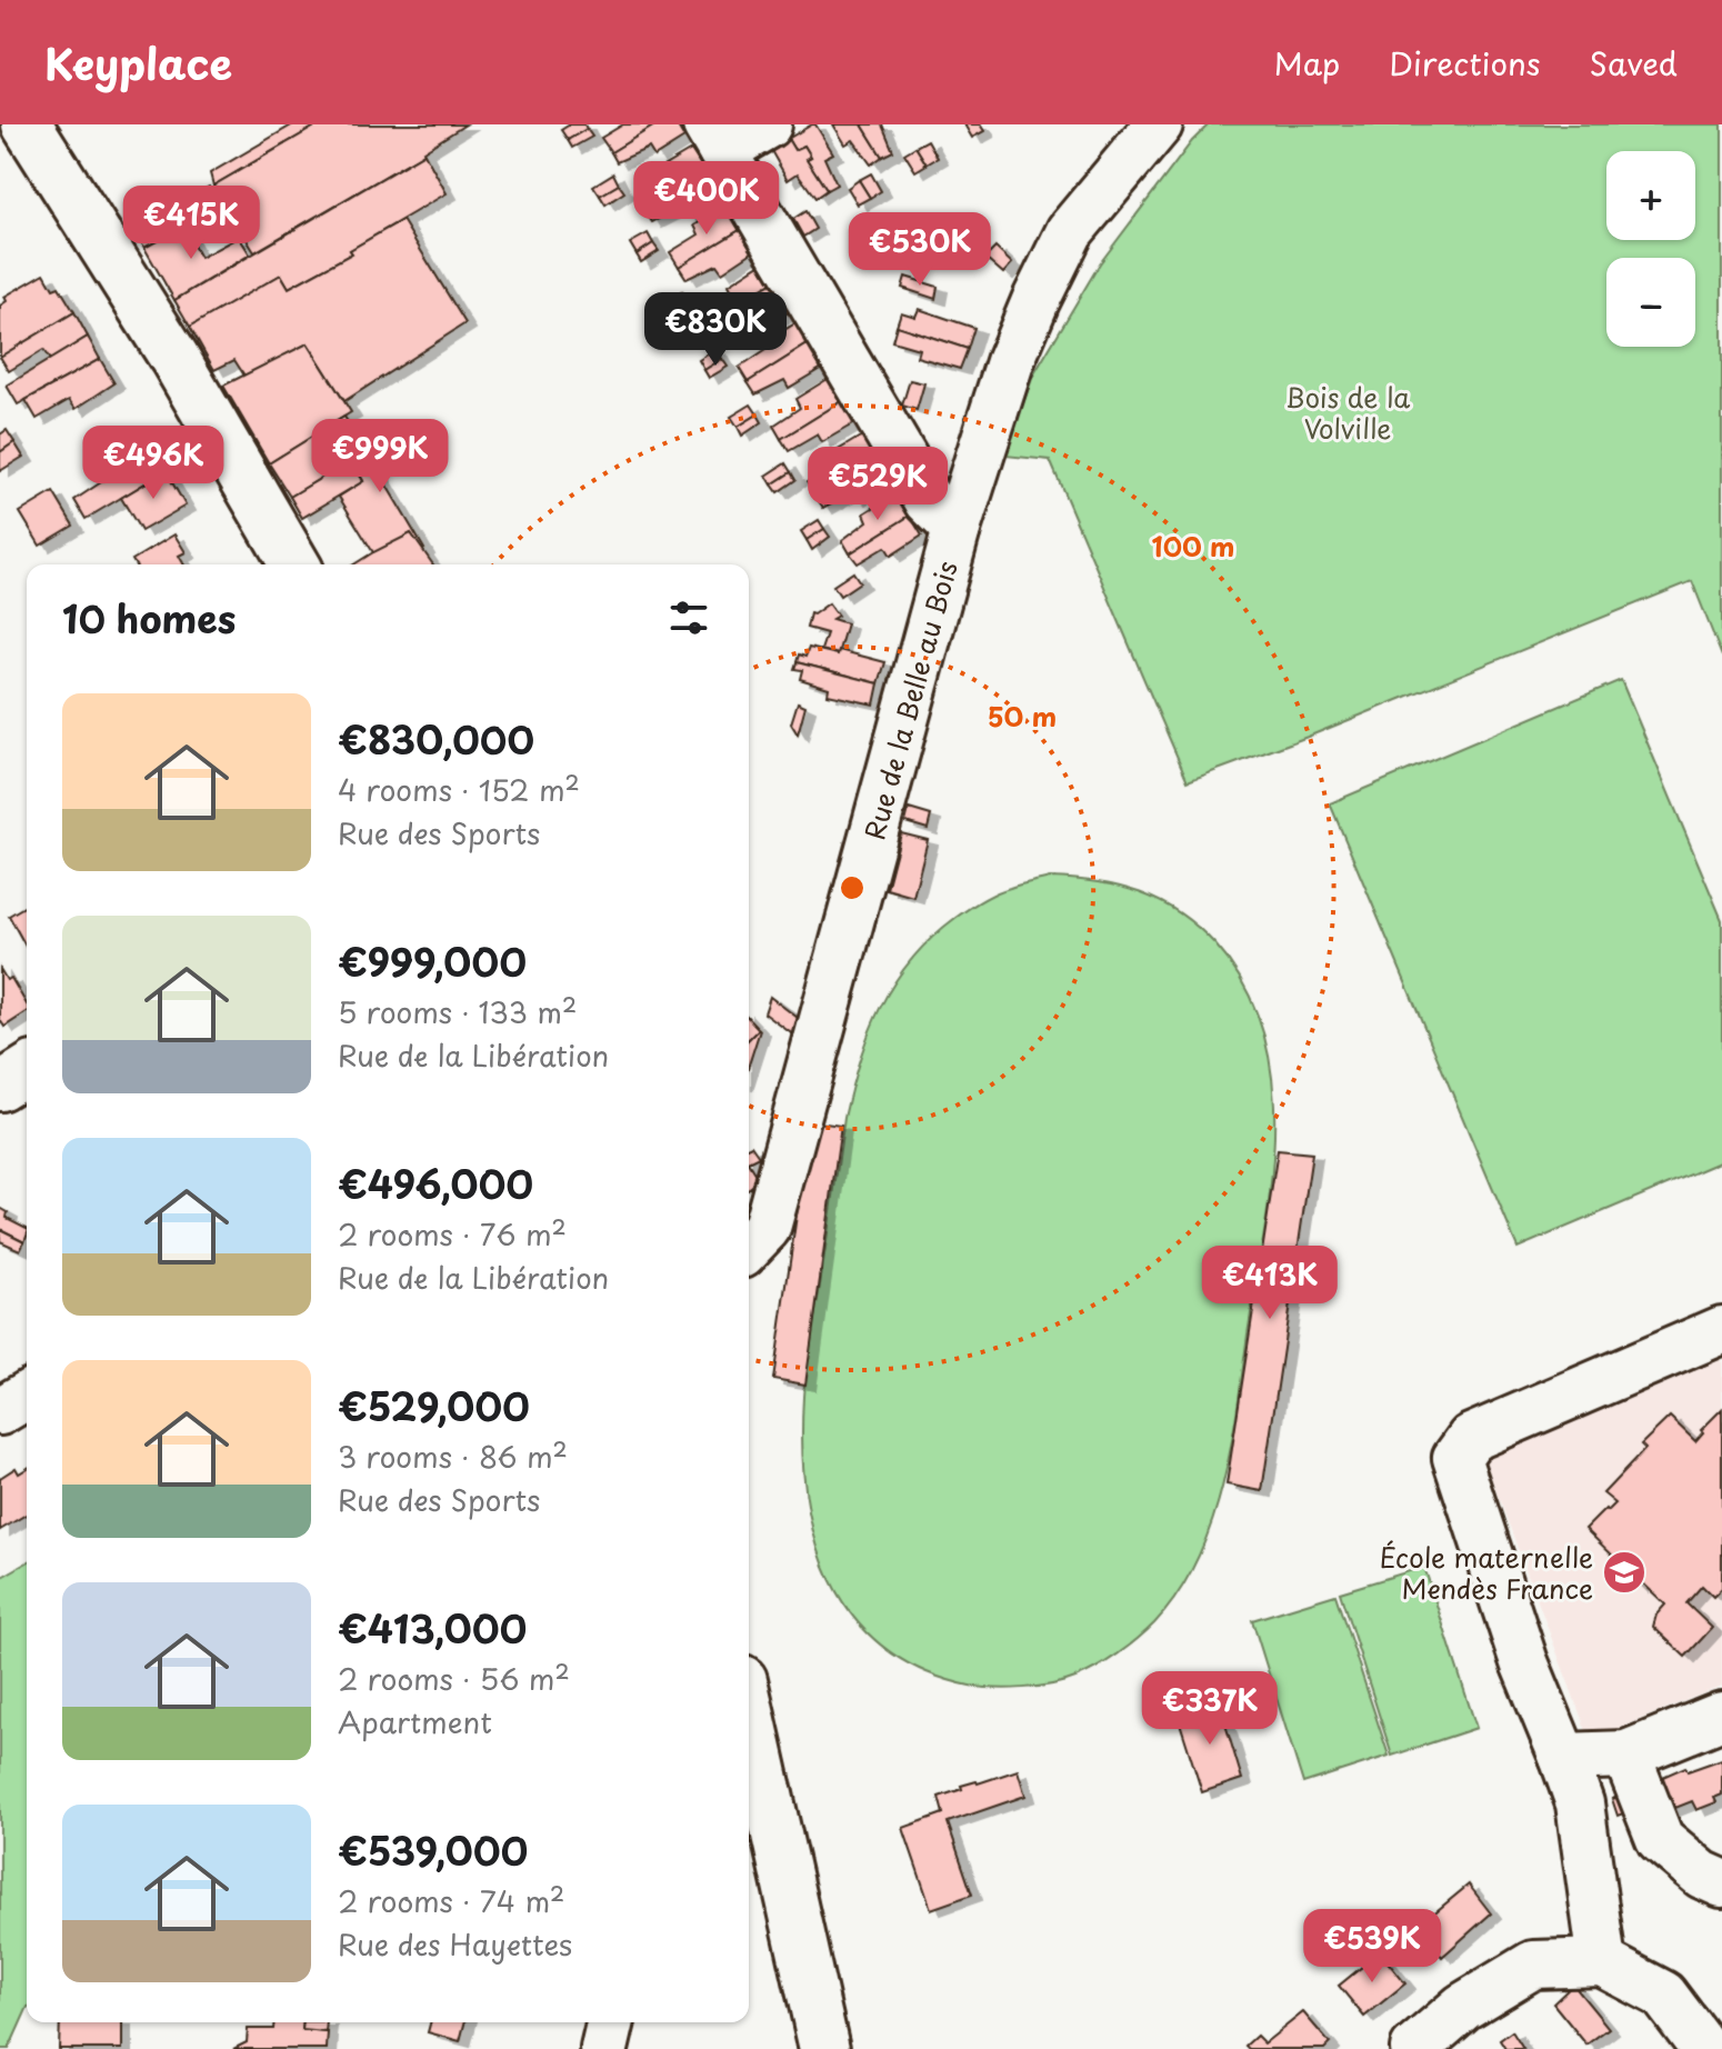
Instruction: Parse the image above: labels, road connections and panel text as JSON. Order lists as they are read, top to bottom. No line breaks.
{"streets":{"street":["Rue de la Belle au Bois"]},"parks":["Bois de la Volville"],"places":{"school or university":["École maternelle Mendès France"]},"page":{"header":"Keyplace","nav":["Map","Directions","Saved"],"map_buttons":["+","−"],"price":["€400K","€415K","€530K","€830K","€999K","€496K","€529K","€413K","€337K","€539K"],"heading":"10 homes","list":[{"name":"€830,000","note":"4 rooms · 152 m² · Rue des Sports"},{"name":"€999,000","note":"5 rooms · 133 m² · Rue de la Libération"},{"name":"€496,000","note":"2 rooms · 76 m² · Rue de la Libération"},{"name":"€529,000","note":"3 rooms · 86 m² · Rue des Sports"},{"name":"€413,000","note":"2 rooms · 56 m² · Apartment"},{"name":"€539,000","note":"2 rooms · 74 m² · Rue des Hayettes"}]},"rings":["100 m","50 m"]}
